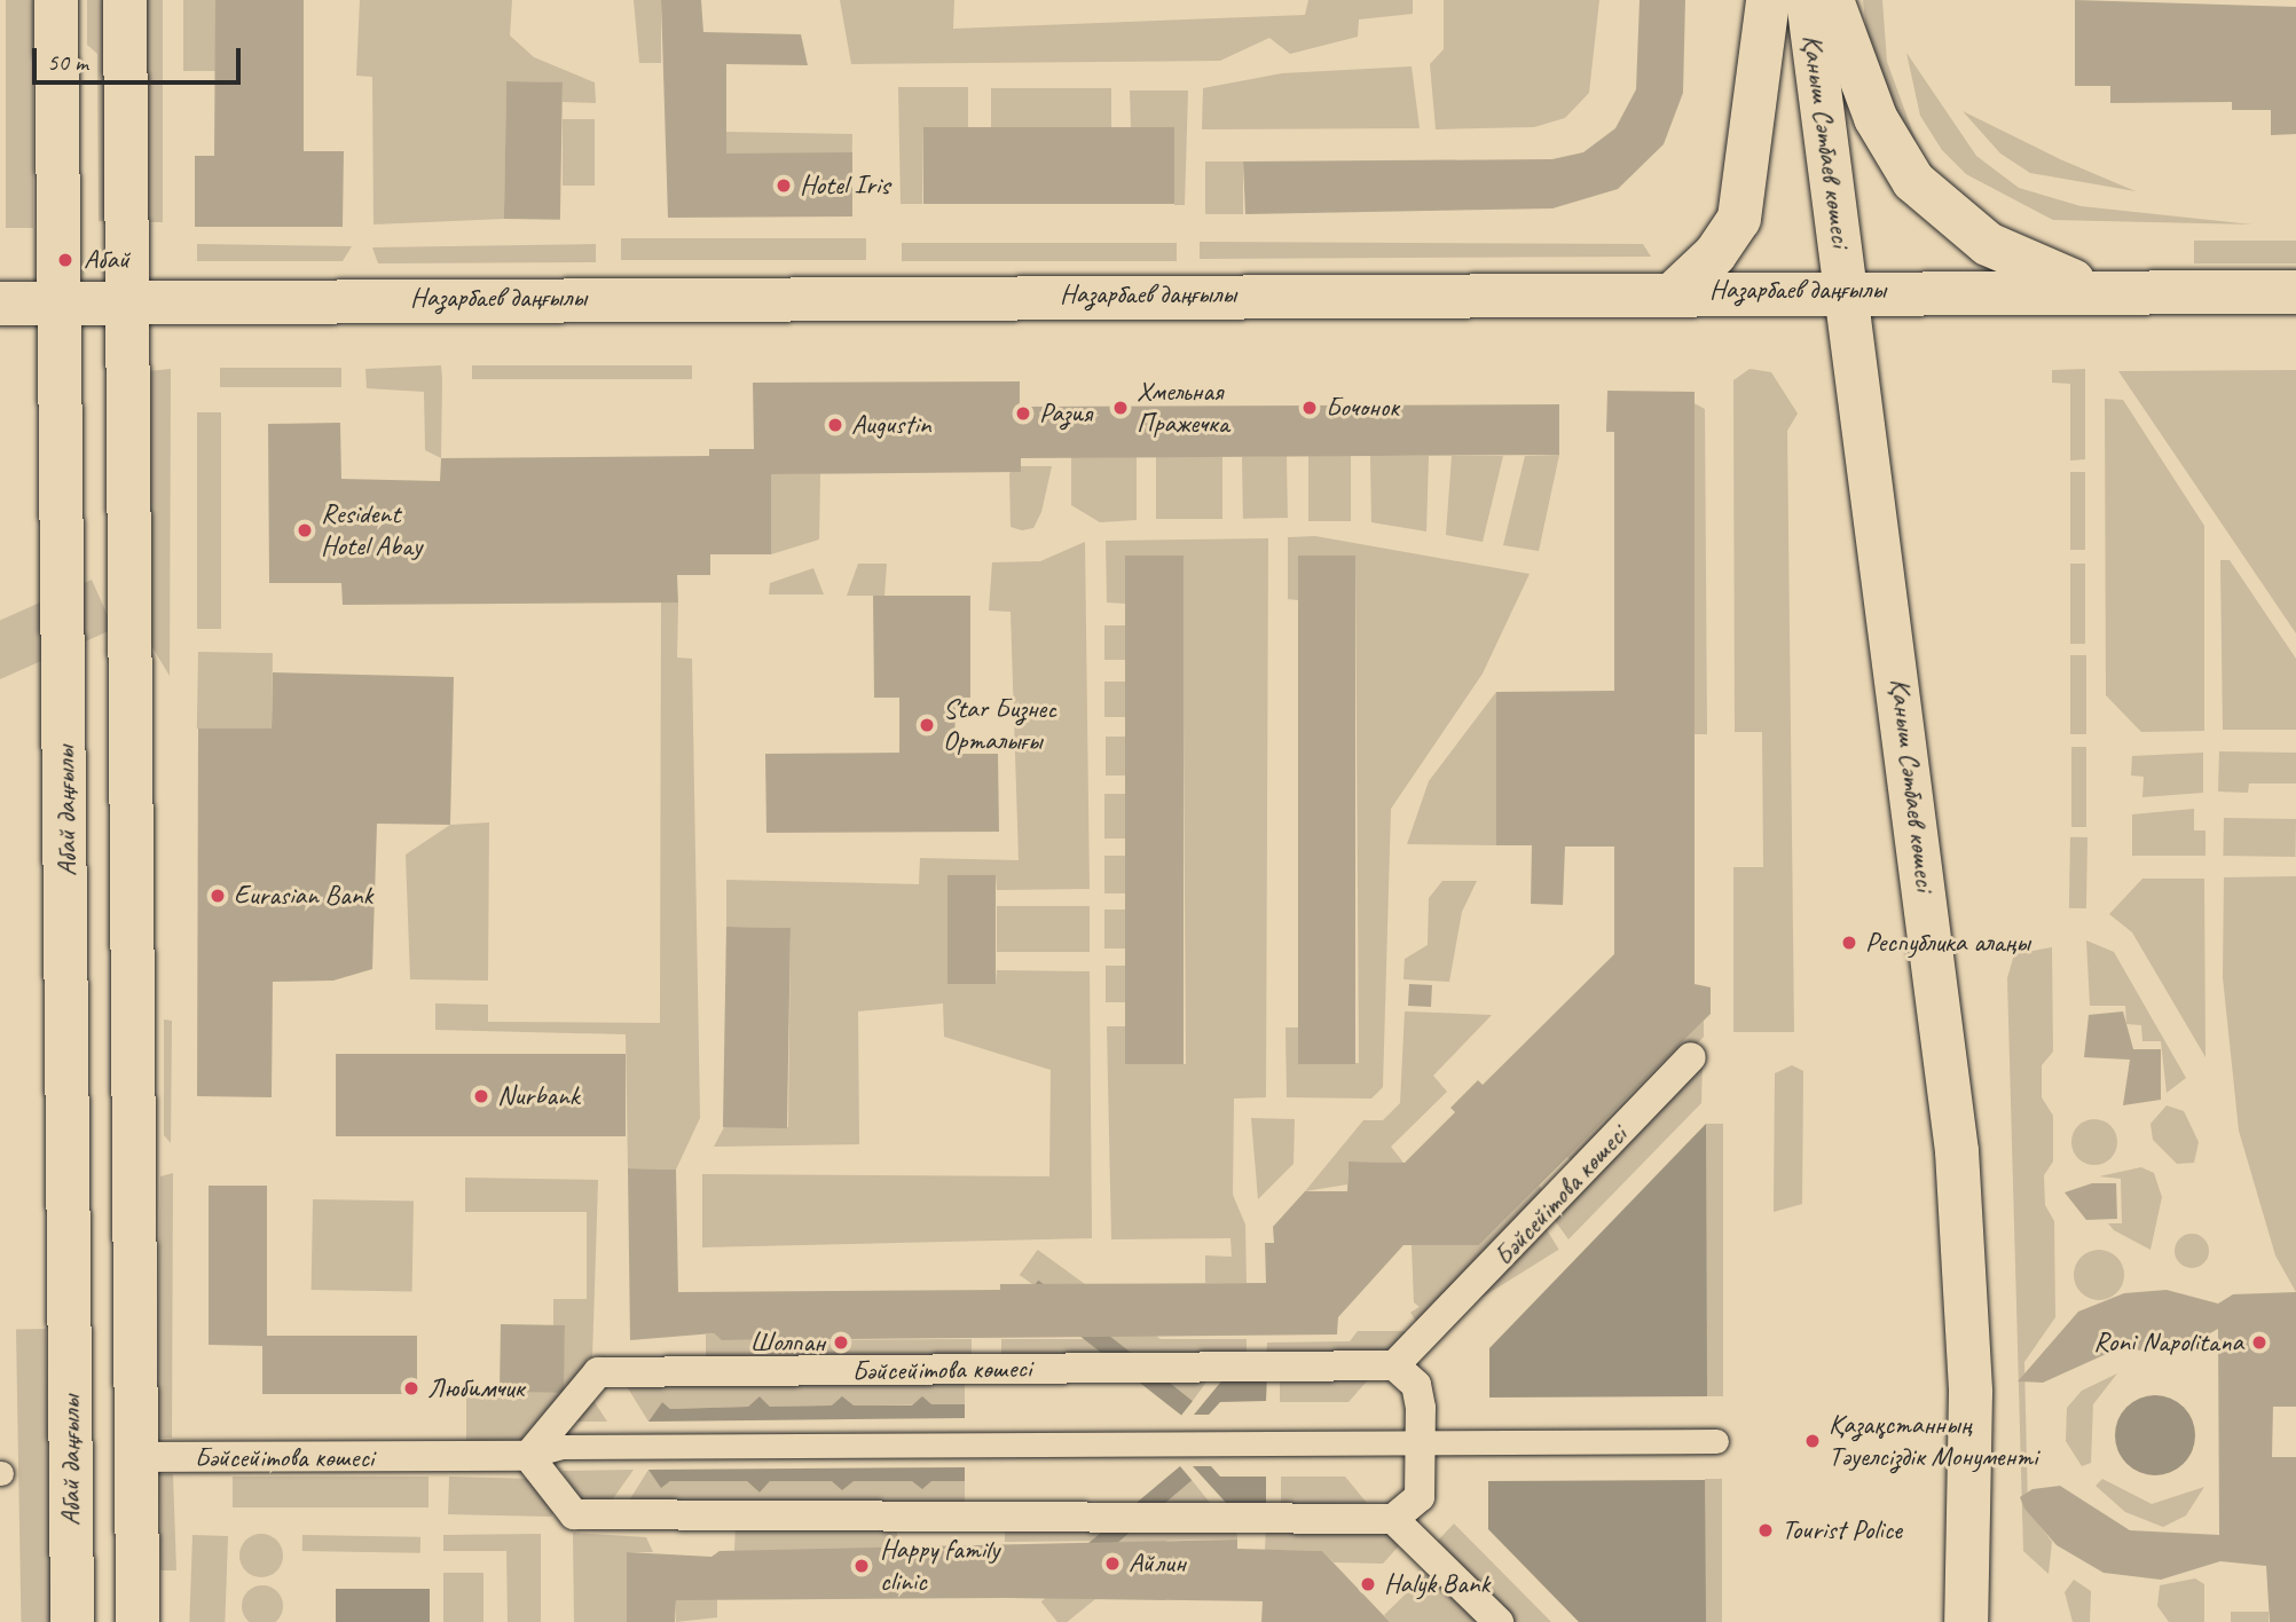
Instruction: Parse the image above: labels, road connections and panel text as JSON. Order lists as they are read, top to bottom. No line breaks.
{"streets":{"main road":["Қаныш Сәтбаев көшесі","Назарбаев даңғылы","Абай даңғылы"],"street":["Бәйсейітова көшесі"]},"crossings":[["Қаныш Сәтбаев көшесі","Назарбаев даңғылы"],["Назарбаев даңғылы","Абай даңғылы"]],"places":["Hotel Iris","Абай","Хмельная Пражечка","Бочонок","Разия","Augustin","Resident Hotel Abay","Star Бизнес Орталығы","Eurasian Bank","Республика алаңы","Nurbank","Шолпан","Roni Napolitana","Любимчик","Қазақстанның Тәуелсіздік Монументі","Tourist Police","Айлин","Happy family clinic","Halyk Bank"],"scale_bar":"50 m"}
